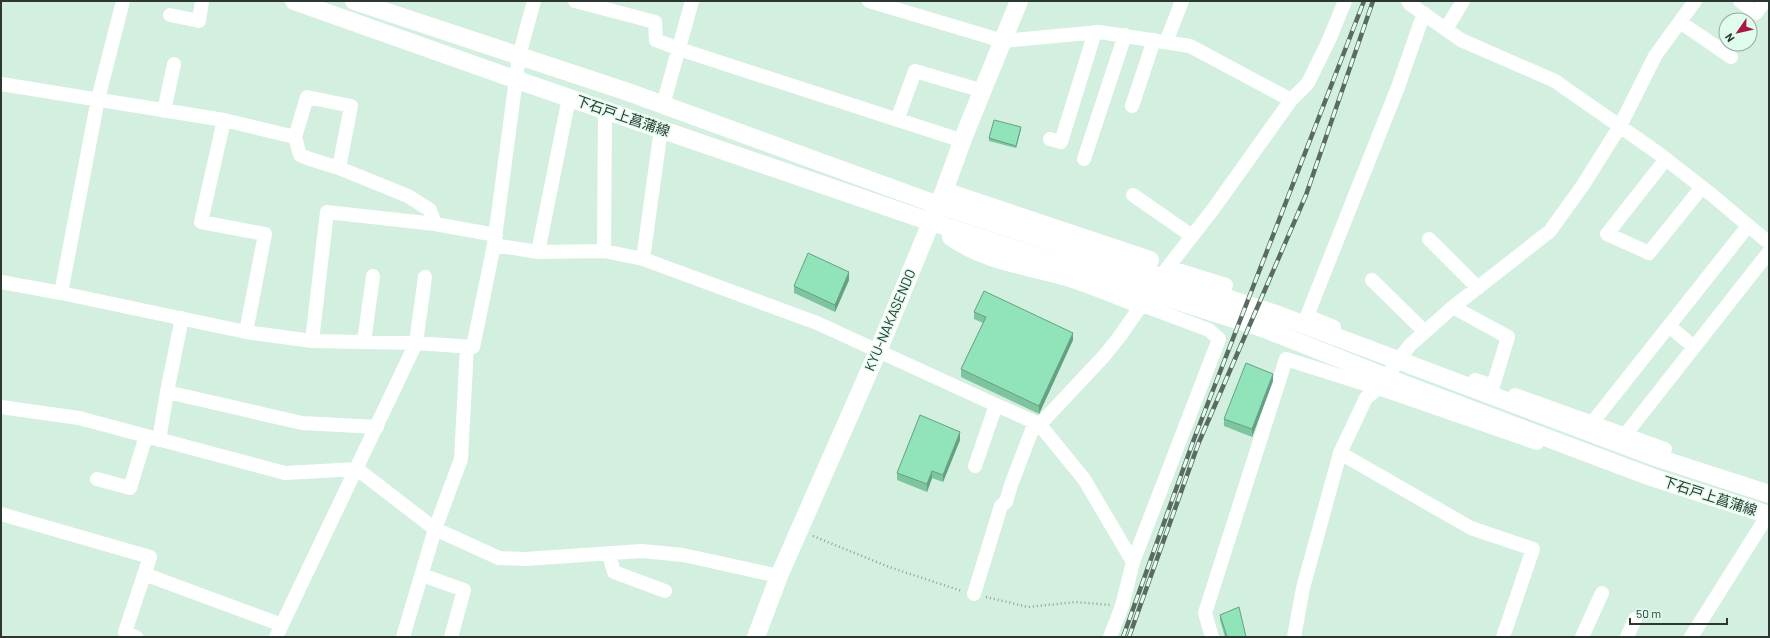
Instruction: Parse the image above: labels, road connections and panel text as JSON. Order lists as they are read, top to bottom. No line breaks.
{"streets":{"main road":["下石戸上菖蒲線","KYU-NAKASENDO"]},"crossings":[["下石戸上菖蒲線","KYU-NAKASENDO"]],"scale_bar":"50 m","north":"bottom left"}
